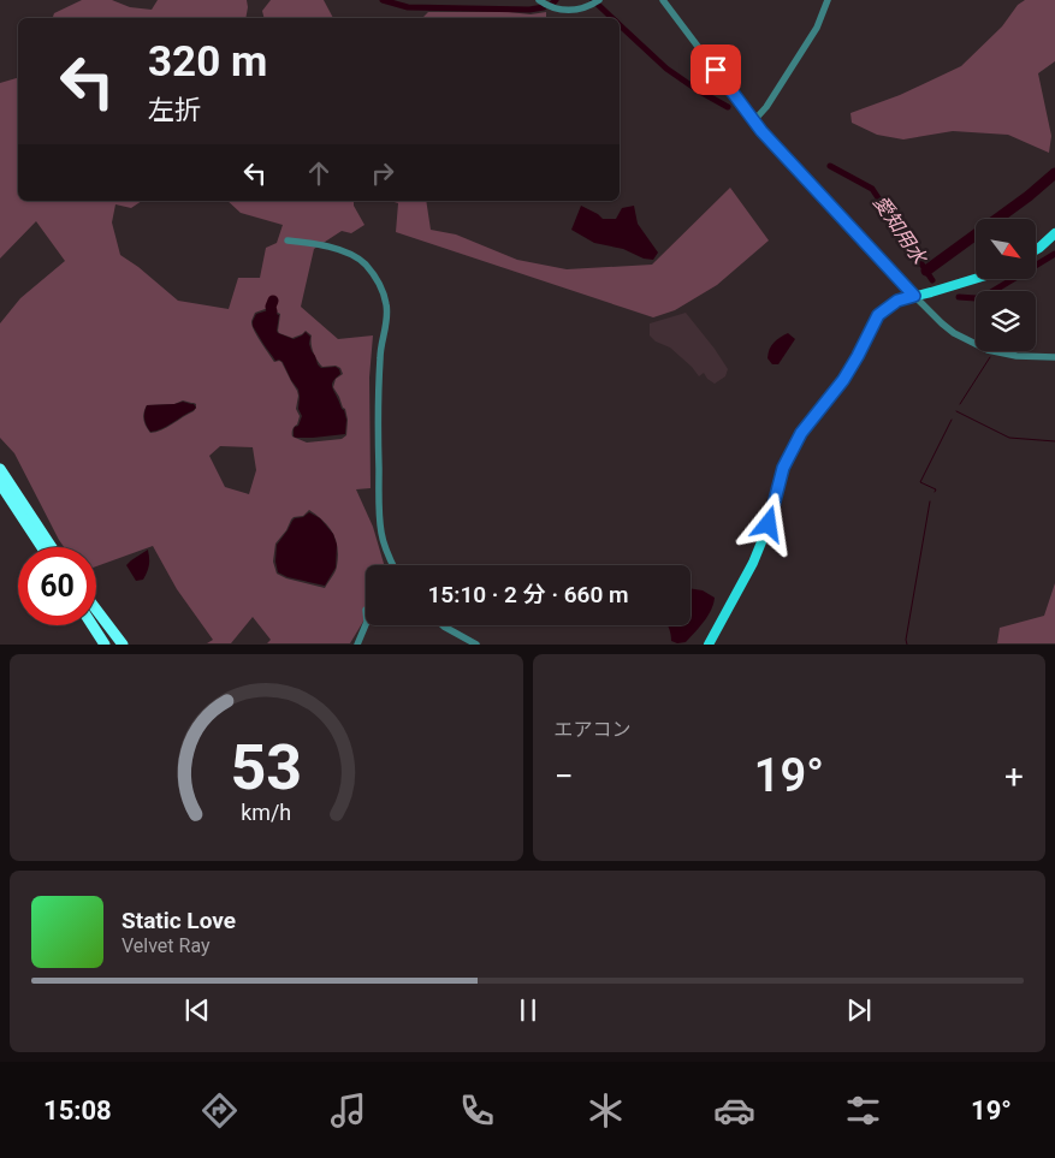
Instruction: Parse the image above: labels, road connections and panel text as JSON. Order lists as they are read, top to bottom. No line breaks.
{"water":["愛知用水"],"north":"bottom right","page":{"turn":["320 m","左折"],"limit":"60","trip":"15:10 · 2 分 · 660 m","tile":"エアコン","heat":["−","19°","+"],"song":["Static Love","Velvet Ray"],"tabs":["15:08","19°"],"gauge":["53","km/h"]}}
